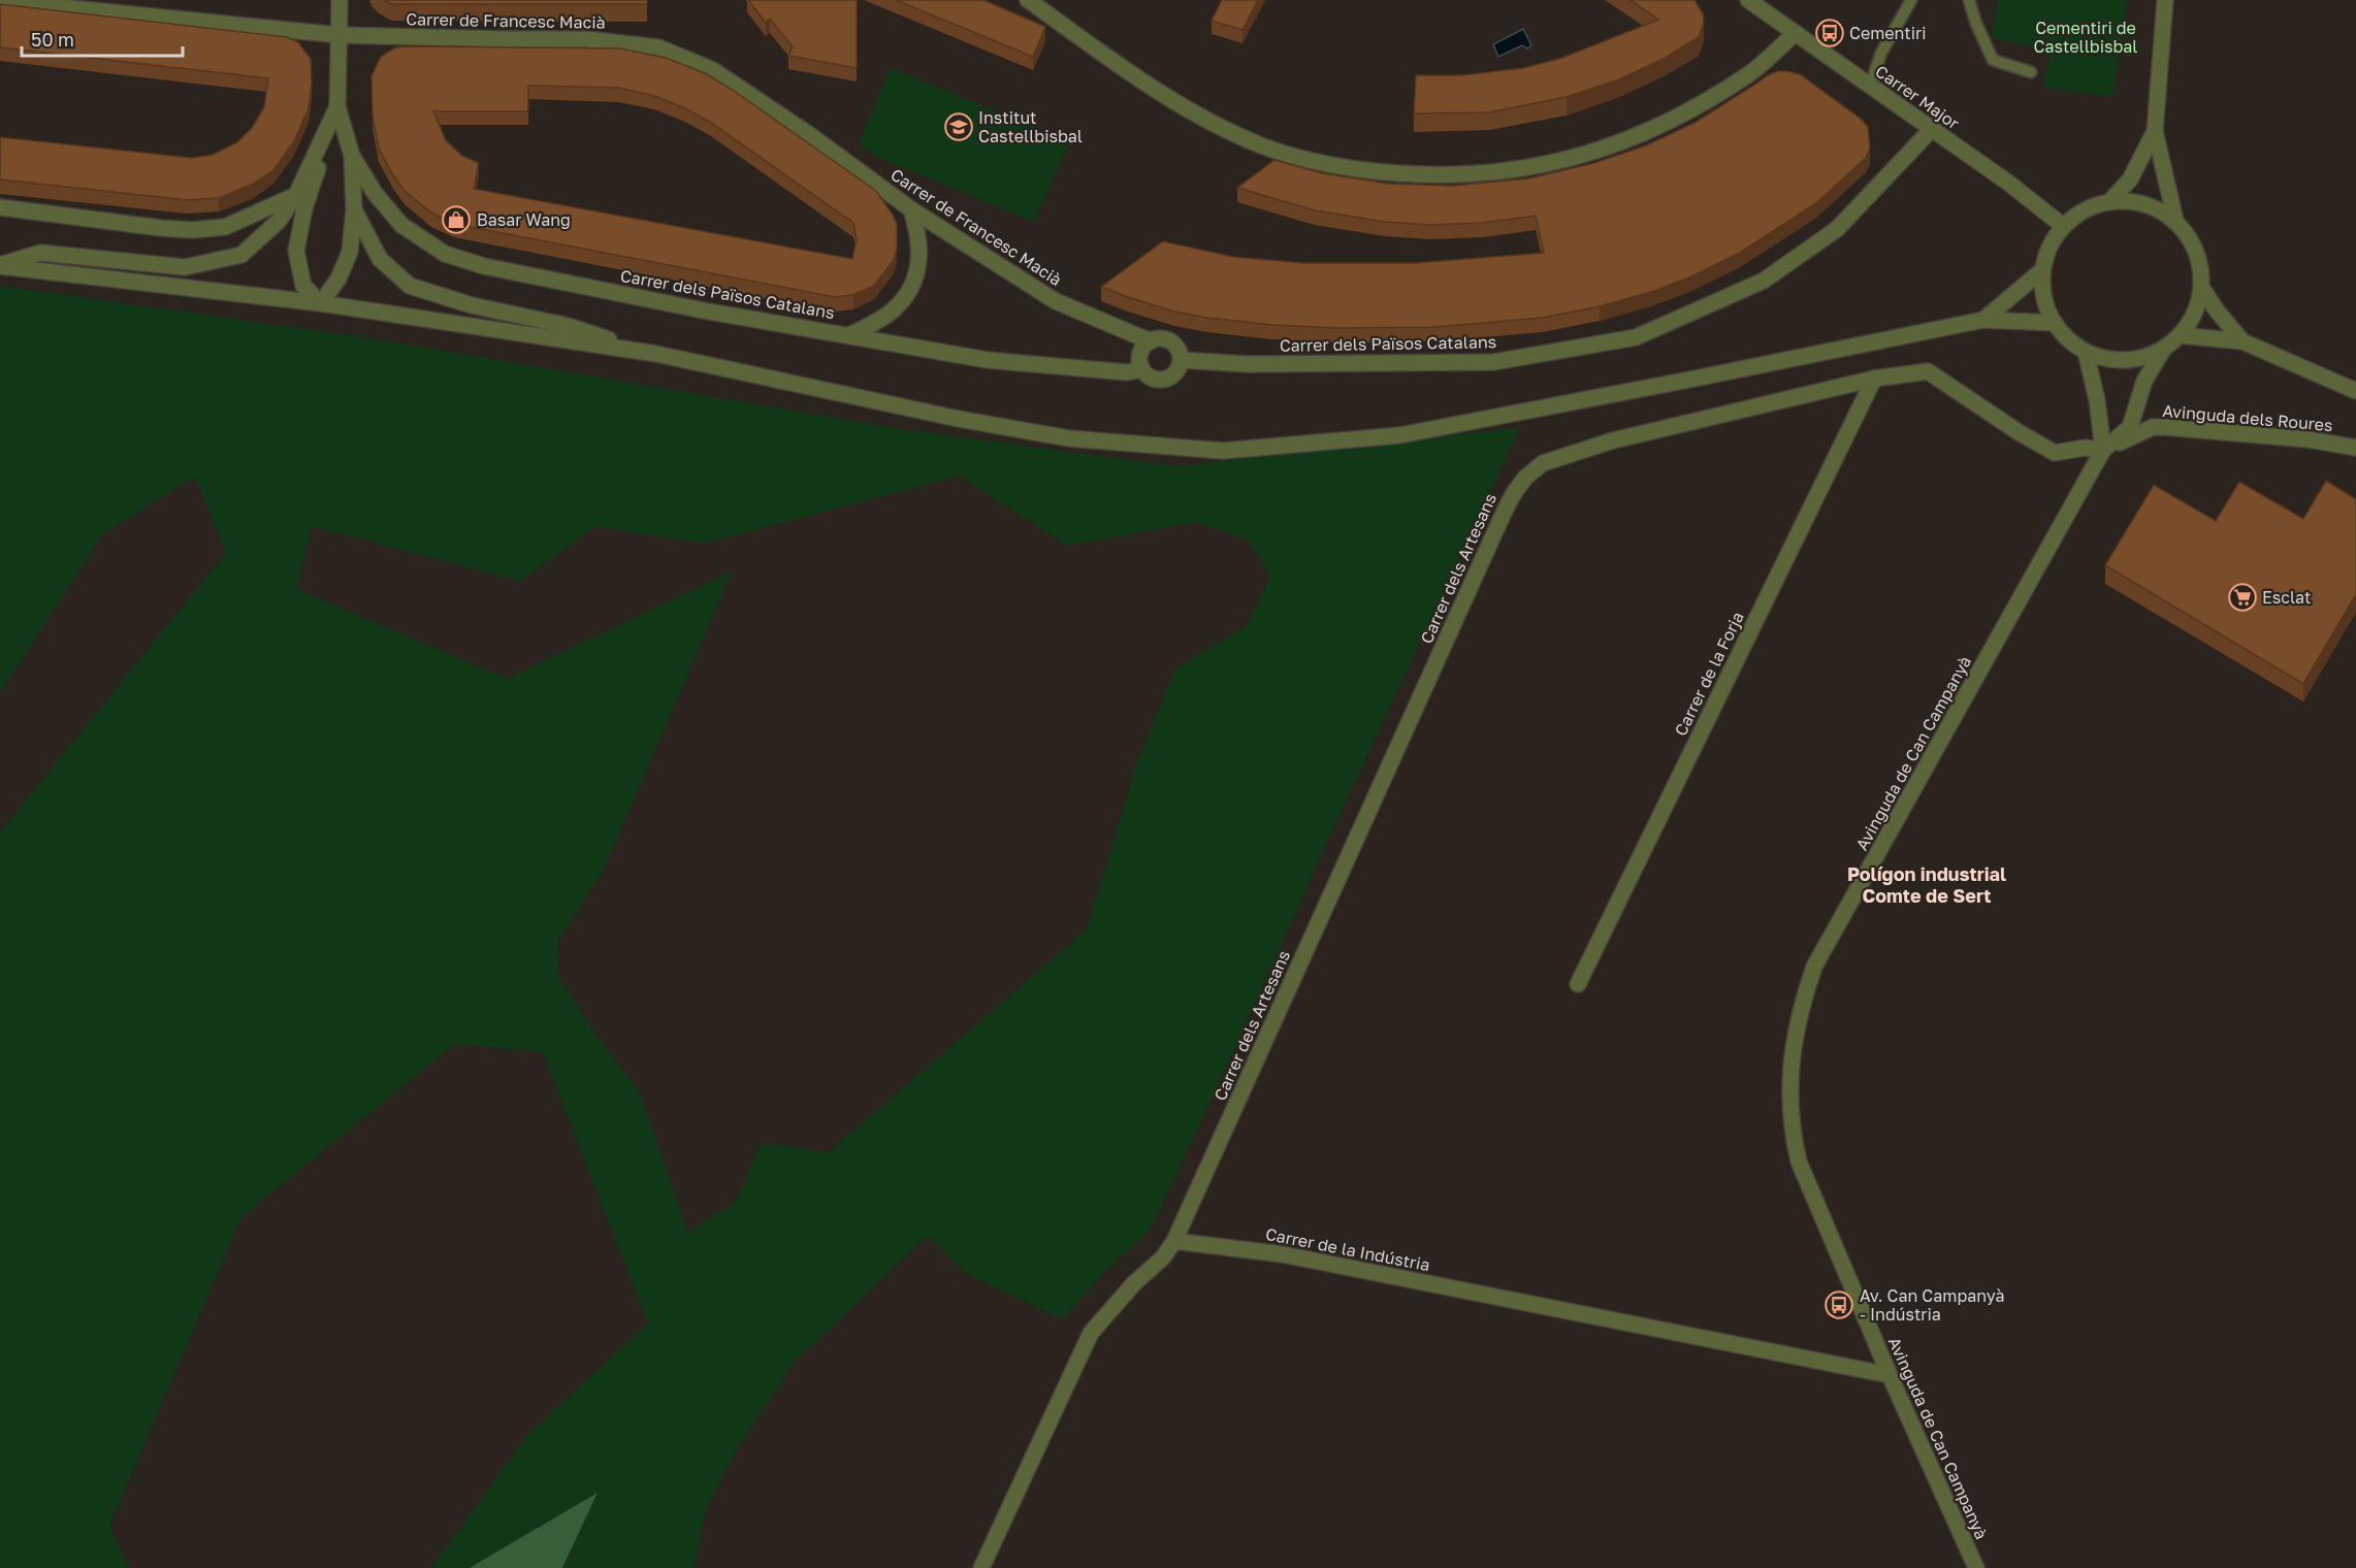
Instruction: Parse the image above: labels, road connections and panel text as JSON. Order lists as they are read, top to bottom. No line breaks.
{"streets":{"street":["Carrer de Francesc Macià","Carrer Major","Carrer dels Països Catalans","Avinguda dels Roures","Carrer dels Artesans","Carrer de la Forja","Avinguda de Can Campanyà","Carrer de la Indústria"]},"crossings":[["Carrer de Francesc Macià","Carrer dels Països Catalans"],["Carrer Major","Carrer dels Països Catalans"],["Carrer Major","Avinguda de Can Campanyà"],["Avinguda dels Roures","Carrer dels Artesans"],["Avinguda dels Roures","Avinguda de Can Campanyà"],["Carrer dels Artesans","Carrer de la Forja"],["Carrer dels Artesans","Avinguda de Can Campanyà"],["Carrer dels Artesans","Carrer de la Indústria"],["Avinguda de Can Campanyà","Carrer de la Indústria"]],"districts":["Polígon industrial Comte de Sert"],"parks":["Cementiri de Castellbisbal"],"places":{"bus stop":["Cementiri","Av. Can Campanyà - Indústria"],"school or university":["Institut Castellbisbal"],"shop":["Basar Wang"],"supermarket":["Esclat"]},"scale_bar":"50 m"}
